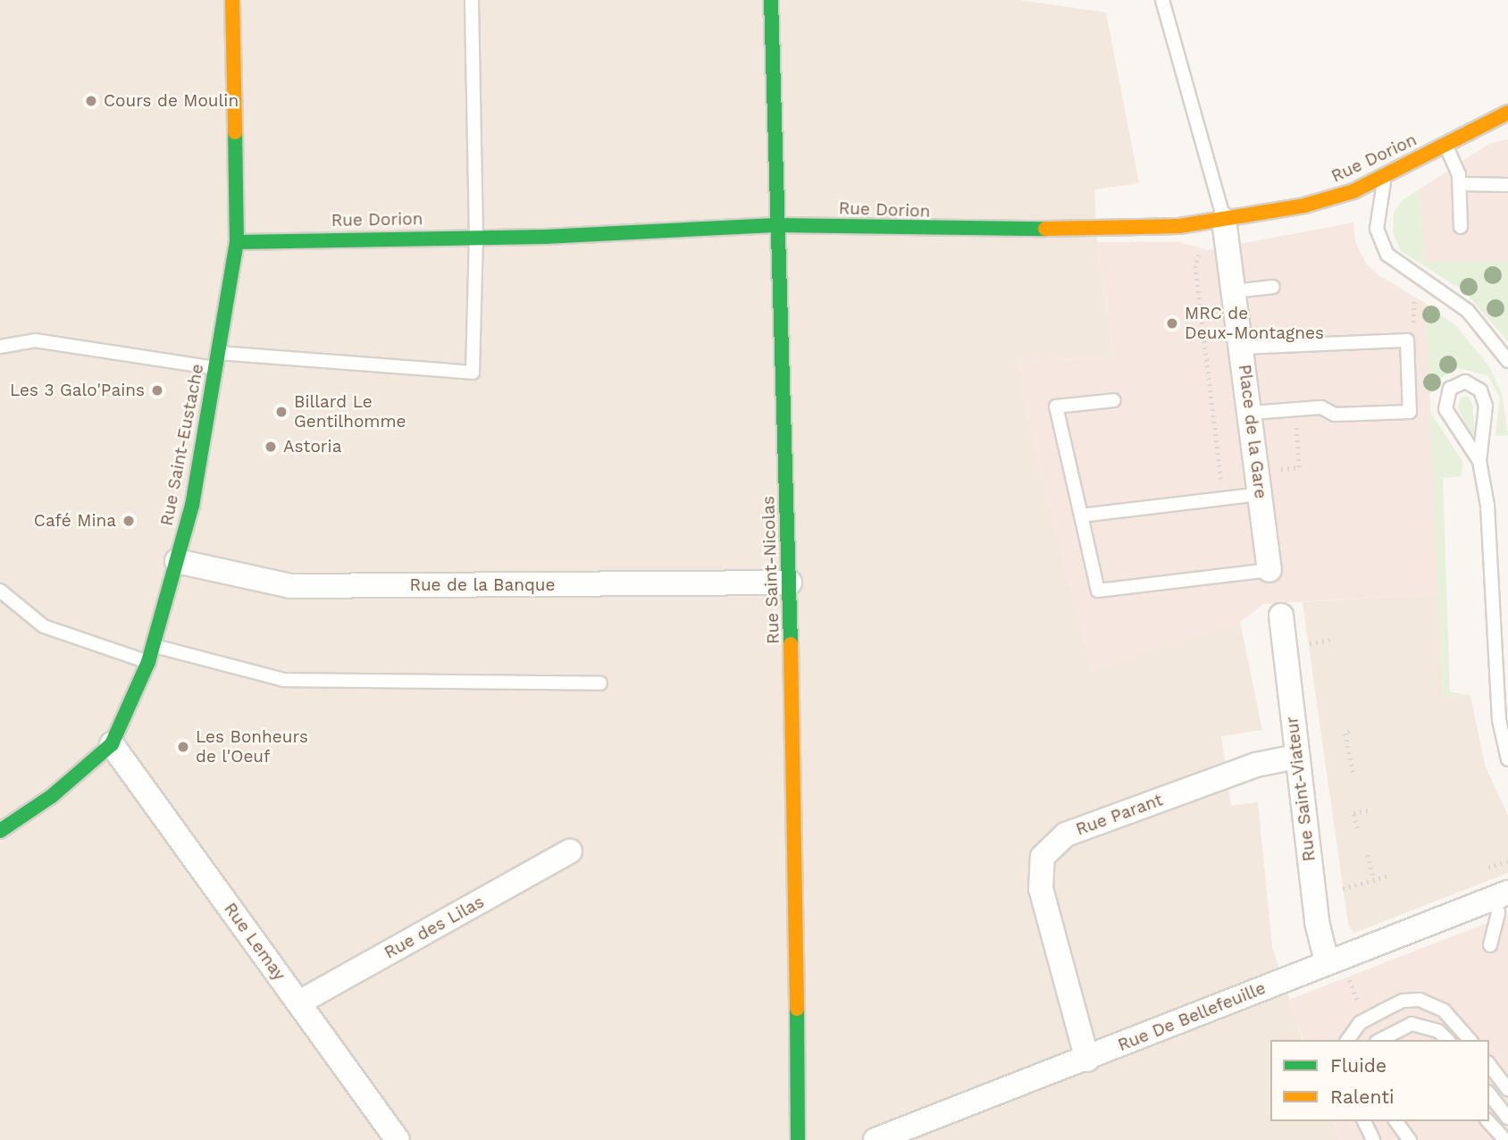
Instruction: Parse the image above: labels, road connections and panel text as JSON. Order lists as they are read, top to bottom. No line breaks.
{"streets":{"street":["Rue Dorion","Place de la Gare","Rue Saint-Eustache","Rue Saint-Nicolas","Rue de la Banque","Rue Saint-Viateur","Rue Parant","Rue des Lilas","Rue Lemay","Rue De Bellefeuille"]},"crossings":[["Rue Dorion","Place de la Gare"],["Rue Dorion","Rue Saint-Eustache"],["Rue Dorion","Rue Saint-Nicolas"],["Rue Saint-Eustache","Rue de la Banque"],["Rue Saint-Eustache","Rue Lemay"],["Rue Saint-Nicolas","Rue de la Banque"],["Rue Saint-Viateur","Rue Parant"],["Rue Saint-Viateur","Rue De Bellefeuille"],["Rue Parant","Rue De Bellefeuille"],["Rue des Lilas","Rue Lemay"]],"places":["Cours de Moulin","MRC de Deux-Montagnes","Les 3 Galo'Pains","Billard Le Gentilhomme","Astoria","Café Mina","Les Bonheurs de l'Oeuf"],"legend":["Fluide","Ralenti"]}
